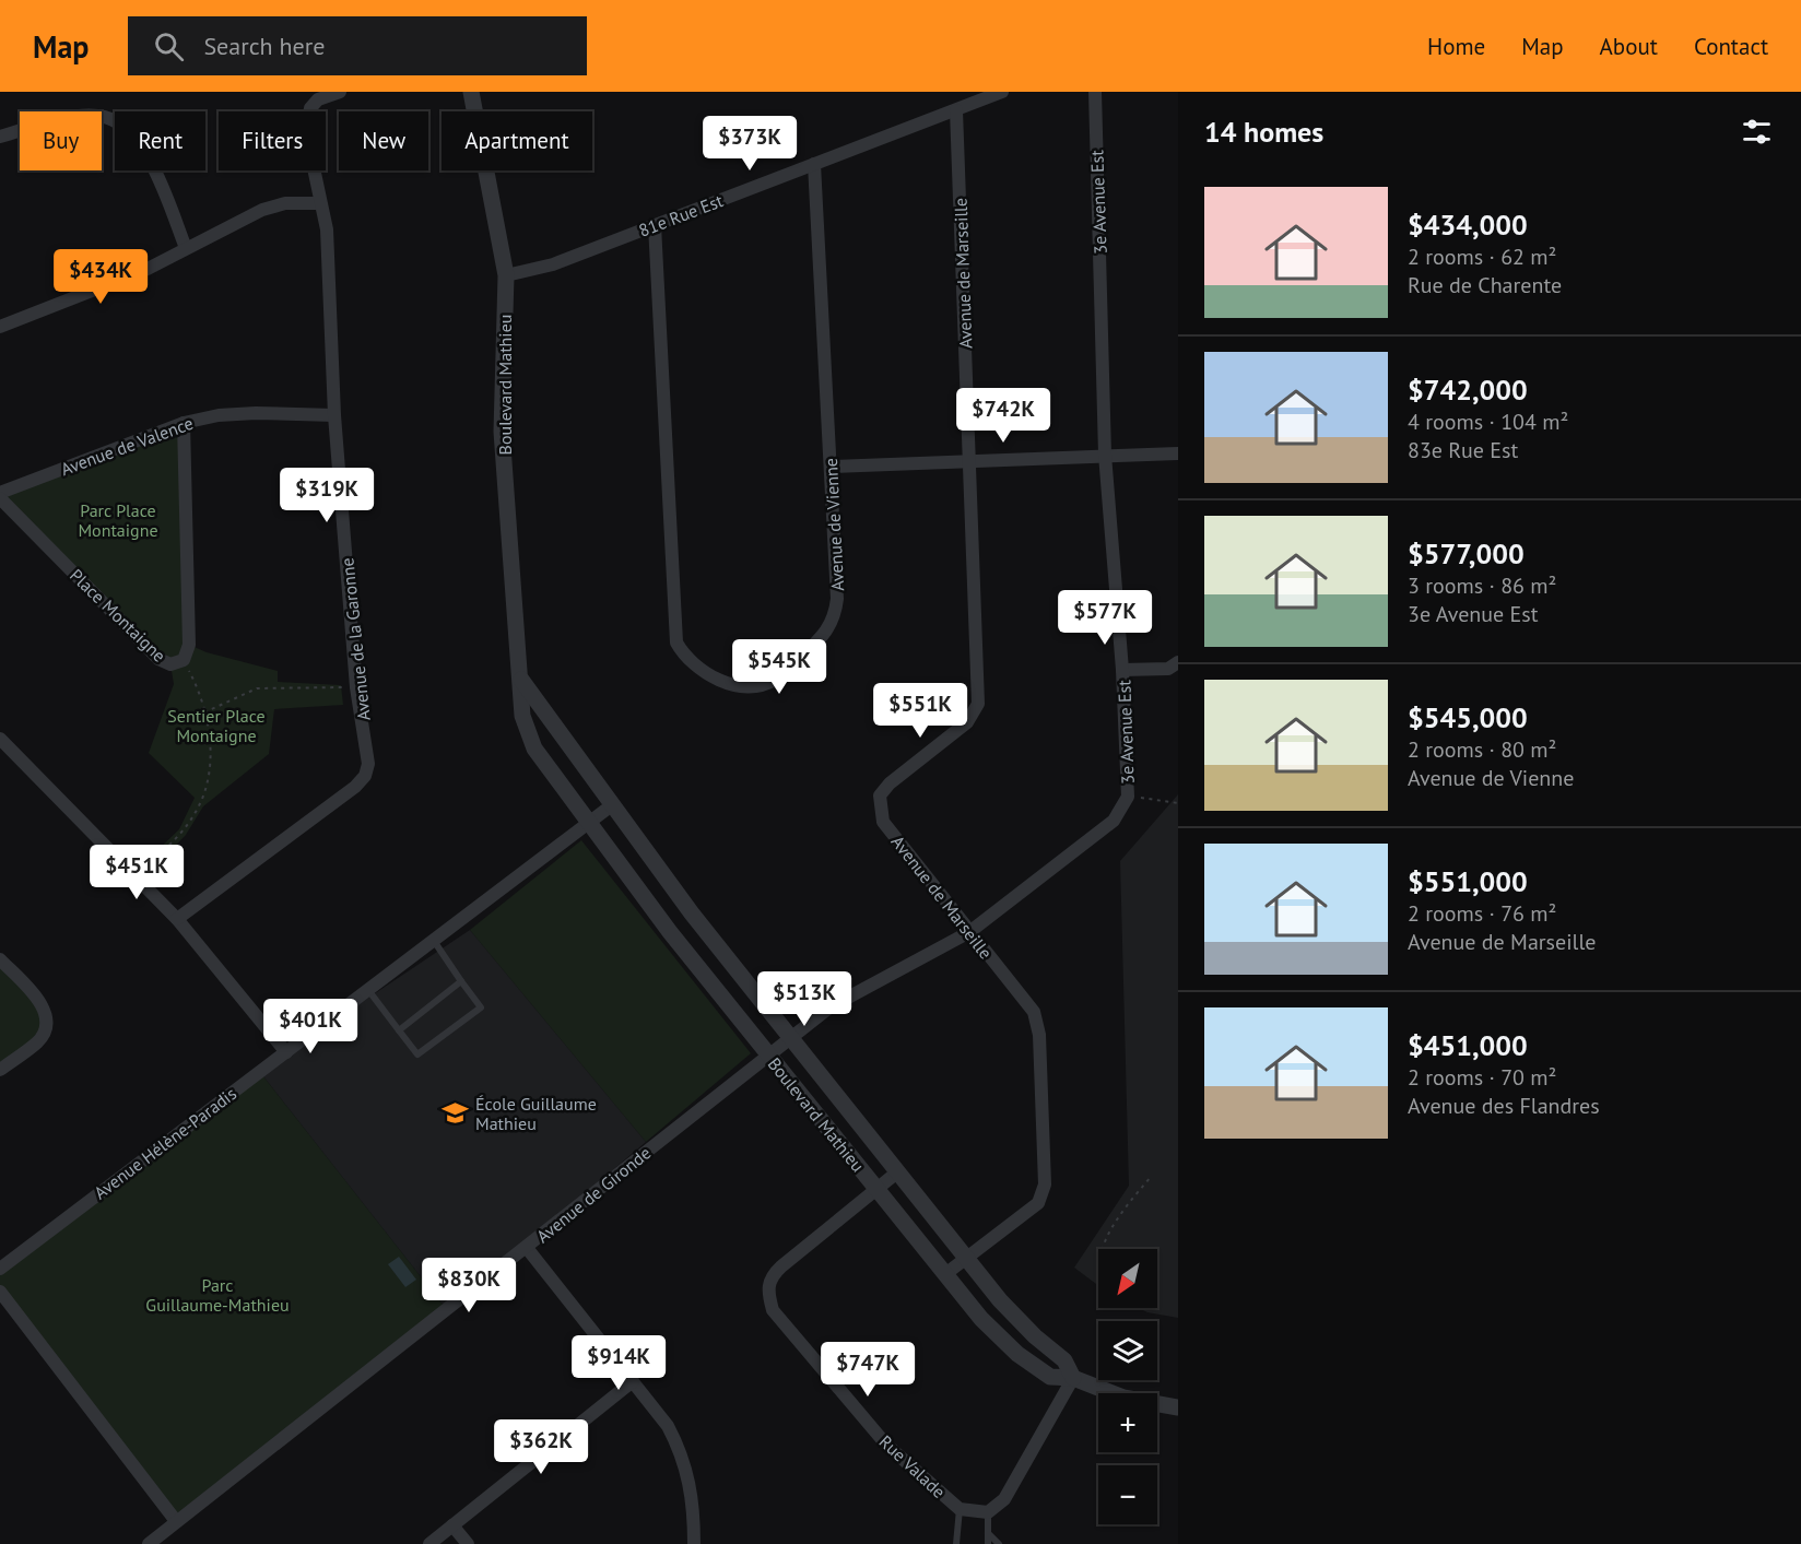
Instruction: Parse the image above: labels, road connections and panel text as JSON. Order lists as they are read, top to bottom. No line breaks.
{"streets":{"street":["3e Avenue Est","81e Rue Est","Avenue de Marseille","Boulevard Mathieu","Avenue de Valence","Avenue de Vienne","Place Montaigne","Avenue de la Garonne","Avenue Hélène-Paradis","Avenue de Gironde","Rue Valade"]},"crossings":[["3e Avenue Est","Avenue de Marseille"],["3e Avenue Est","Boulevard Mathieu"],["3e Avenue Est","Avenue de Gironde"],["81e Rue Est","Avenue de Marseille"],["81e Rue Est","Boulevard Mathieu"],["81e Rue Est","Avenue de Vienne"],["Avenue de Marseille","Boulevard Mathieu"],["Boulevard Mathieu","Avenue Hélène-Paradis"],["Boulevard Mathieu","Avenue de Gironde"],["Boulevard Mathieu","Rue Valade"],["Avenue de Valence","Place Montaigne"],["Avenue de Valence","Avenue de la Garonne"]],"parks":["Parc Place Montaigne","Sentier Place Montaigne","Parc Guillaume-Mathieu"],"places":{"school or university":["École Guillaume Mathieu"]},"north":"bottom left","page":{"header":"Map","search":"Search here","nav":["Home","Map","About","Contact"],"heading":"14 homes","chip":["Buy","Rent","Filters","New","Apartment"],"price":["$373K","$434K","$742K","$319K","$577K","$545K","$551K","$451K","$513K","$401K","$830K","$914K","$747K","$362K"],"list":[{"name":"$434,000","note":"2 rooms · 62 m² · Rue de Charente"},{"name":"$742,000","note":"4 rooms · 104 m² · 83e Rue Est"},{"name":"$577,000","note":"3 rooms · 86 m² · 3e Avenue Est"},{"name":"$545,000","note":"2 rooms · 80 m² · Avenue de Vienne"},{"name":"$551,000","note":"2 rooms · 76 m² · Avenue de Marseille"},{"name":"$451,000","note":"2 rooms · 70 m² · Avenue des Flandres"}],"map_buttons":["+","−"]}}
